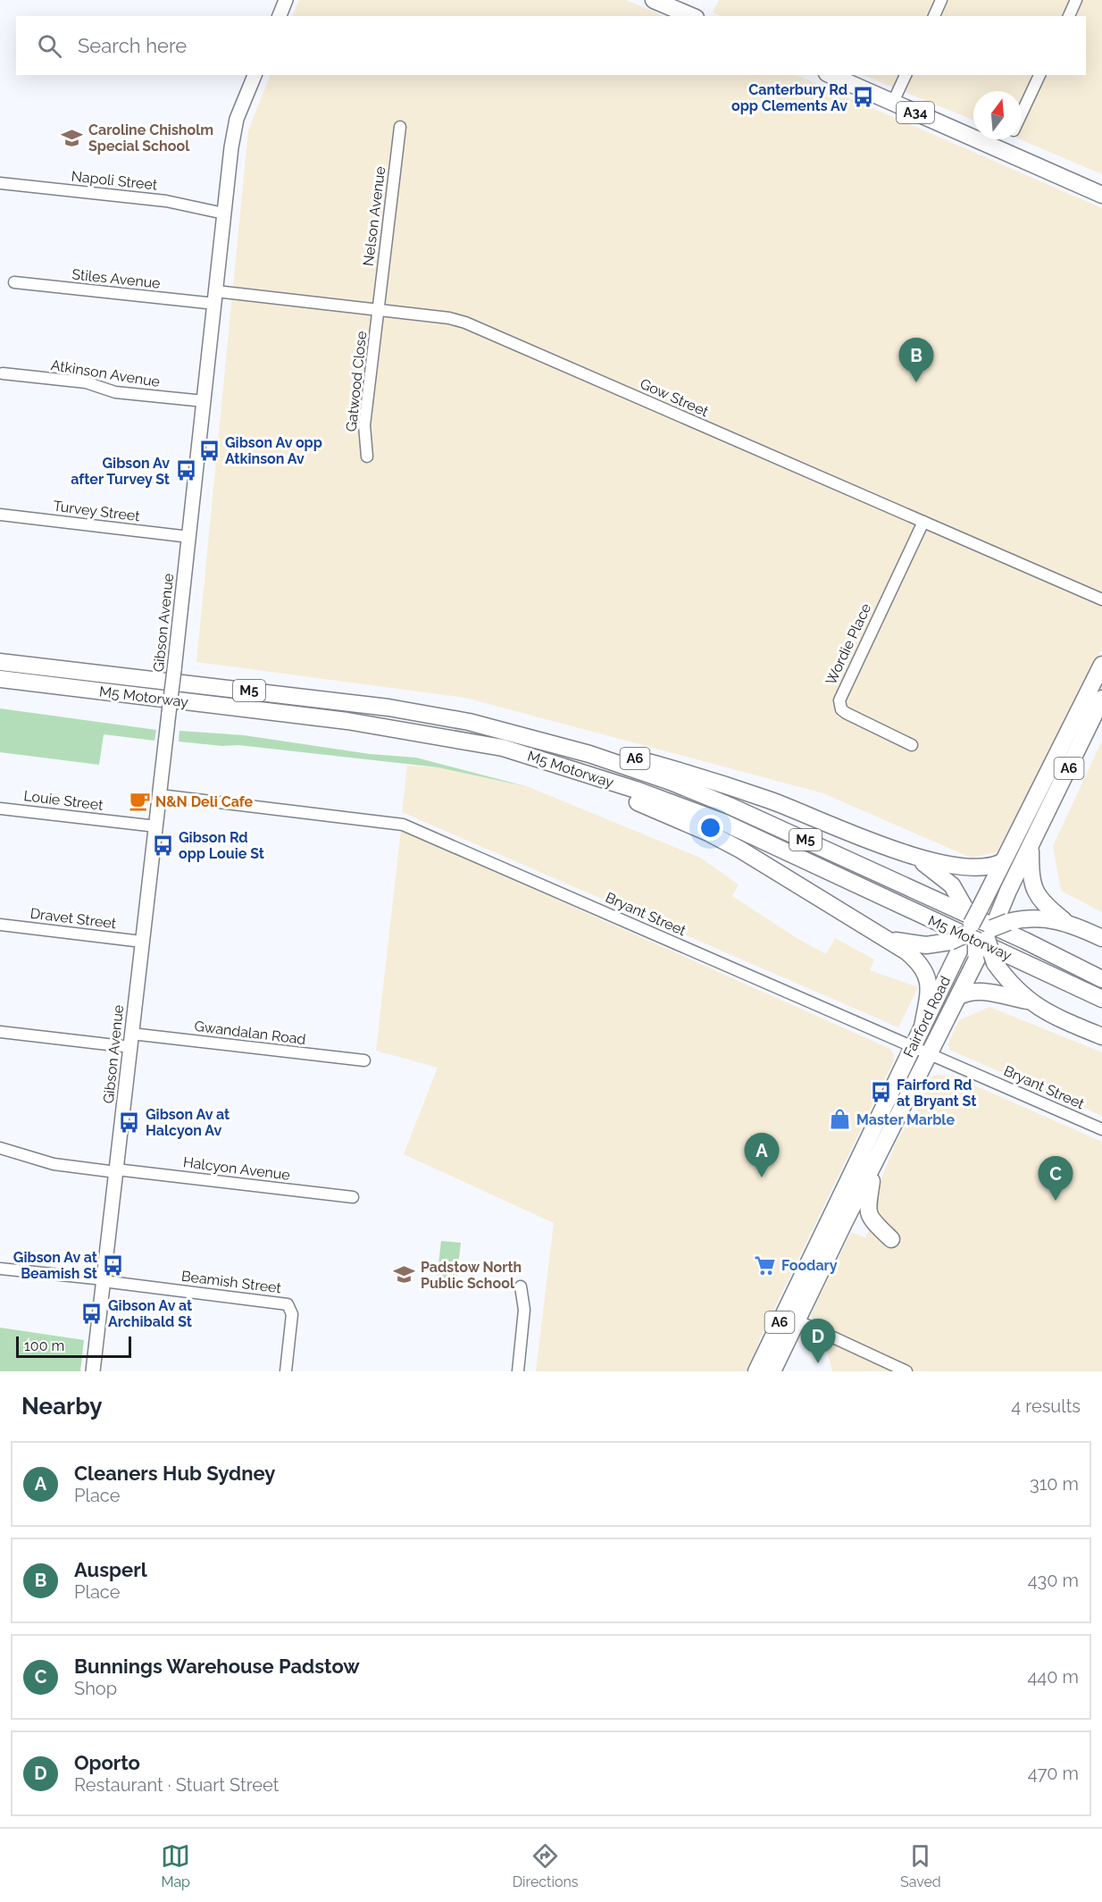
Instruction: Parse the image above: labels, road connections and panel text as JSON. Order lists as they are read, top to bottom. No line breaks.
{"streets":{"highway":["A34","M5","M5 Motorway","A6","Fairford Road"],"main road":["Gibson Avenue"],"street":["Napoli Street","Nelson Avenue","Stiles Avenue","Atkinson Avenue","Gatwood Close","Gow Street","Turvey Street","Wordie Place","Louie Street","Bryant Street","Dravet Street","Gwandalan Road","Halcyon Avenue","Beamish Street"]},"crossings":[["Napoli Street","Gibson Avenue"],["Nelson Avenue","Gatwood Close"],["Nelson Avenue","Gow Street"],["Stiles Avenue","Gow Street"],["Stiles Avenue","Gibson Avenue"],["Atkinson Avenue","Gibson Avenue"],["Gatwood Close","Gow Street"],["Gow Street","Gibson Avenue"],["Gow Street","Wordie Place"],["Turvey Street","Gibson Avenue"],["Gibson Avenue","Louie Street"],["Gibson Avenue","Bryant Street"],["Gibson Avenue","Dravet Street"],["Gibson Avenue","Gwandalan Road"],["Gibson Avenue","Halcyon Avenue"],["Gibson Avenue","Beamish Street"],["M5","M5 Motorway"],["M5","Fairford Road"],["M5 Motorway","A6"],["A6","Bryant Street"],["A6","Fairford Road"],["Bryant Street","Fairford Road"]],"places":{"bus stop":["Canterbury Rd opp Clements Av","Gibson Av opp Atkinson Av","Gibson Av after Turvey St","Gibson Rd opp Louie St","Fairford Rd at Bryant St","Gibson Av at Halcyon Av","Gibson Av at Beamish St","Gibson Av at Archibald St"],"school or university":["Caroline Chisholm Special School","Padstow North Public School"],"cafe":["N&N Deli Cafe"],"shop":["Master Marble"],"supermarket":["Foodary"]},"scale_bar":"100 m","north":"top","page":{"search":"Search here","pins":["B","A","C","D"],"scale":"100 m","heading":["Nearby","4 results"],"list":[{"mark":"A","name":"Cleaners Hub Sydney","note":"Place","value":"310 m"},{"mark":"B","name":"Ausperl","note":"Place","value":"430 m"},{"mark":"C","name":"Bunnings Warehouse Padstow","note":"Shop","value":"440 m"},{"mark":"D","name":"Oporto","note":"Restaurant · Stuart Street","value":"470 m"}],"nav":["Map","Directions","Saved"]}}
